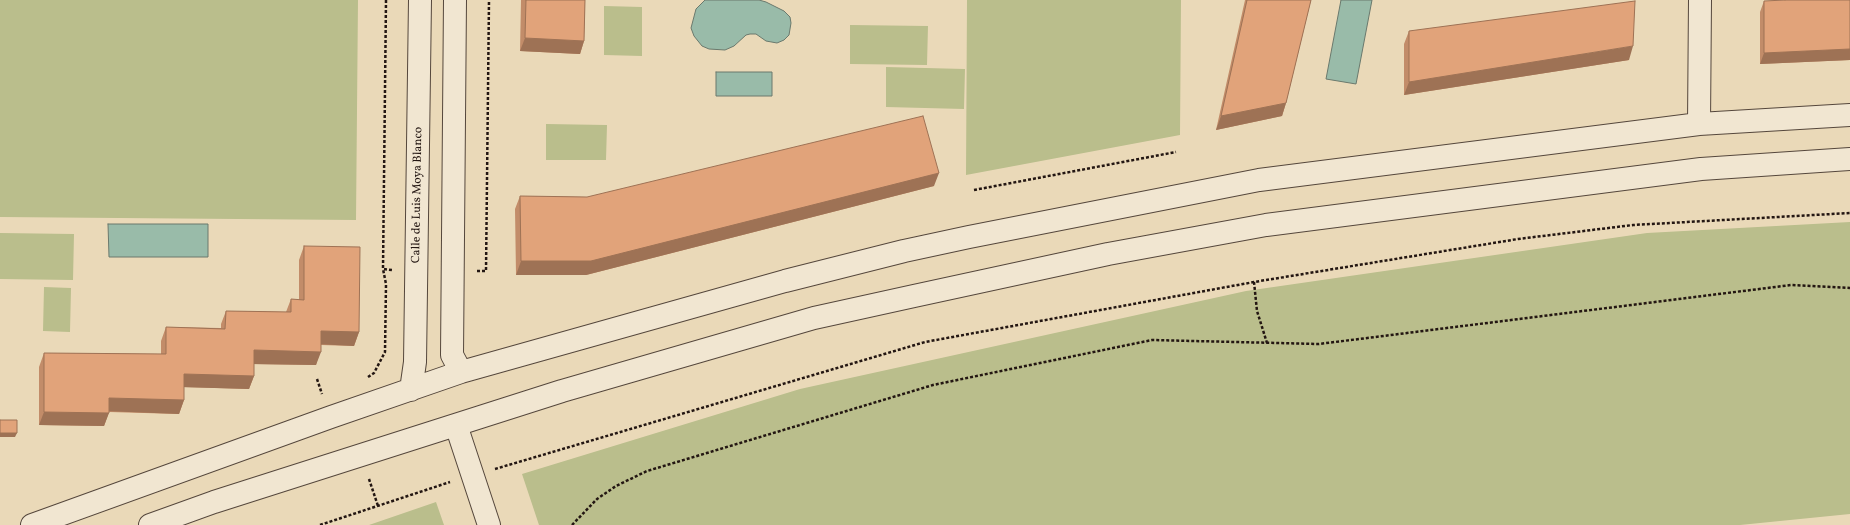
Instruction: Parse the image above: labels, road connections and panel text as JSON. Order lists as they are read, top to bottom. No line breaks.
{"streets":{"street":["Calle de Luis Moya Blanco"]}}
